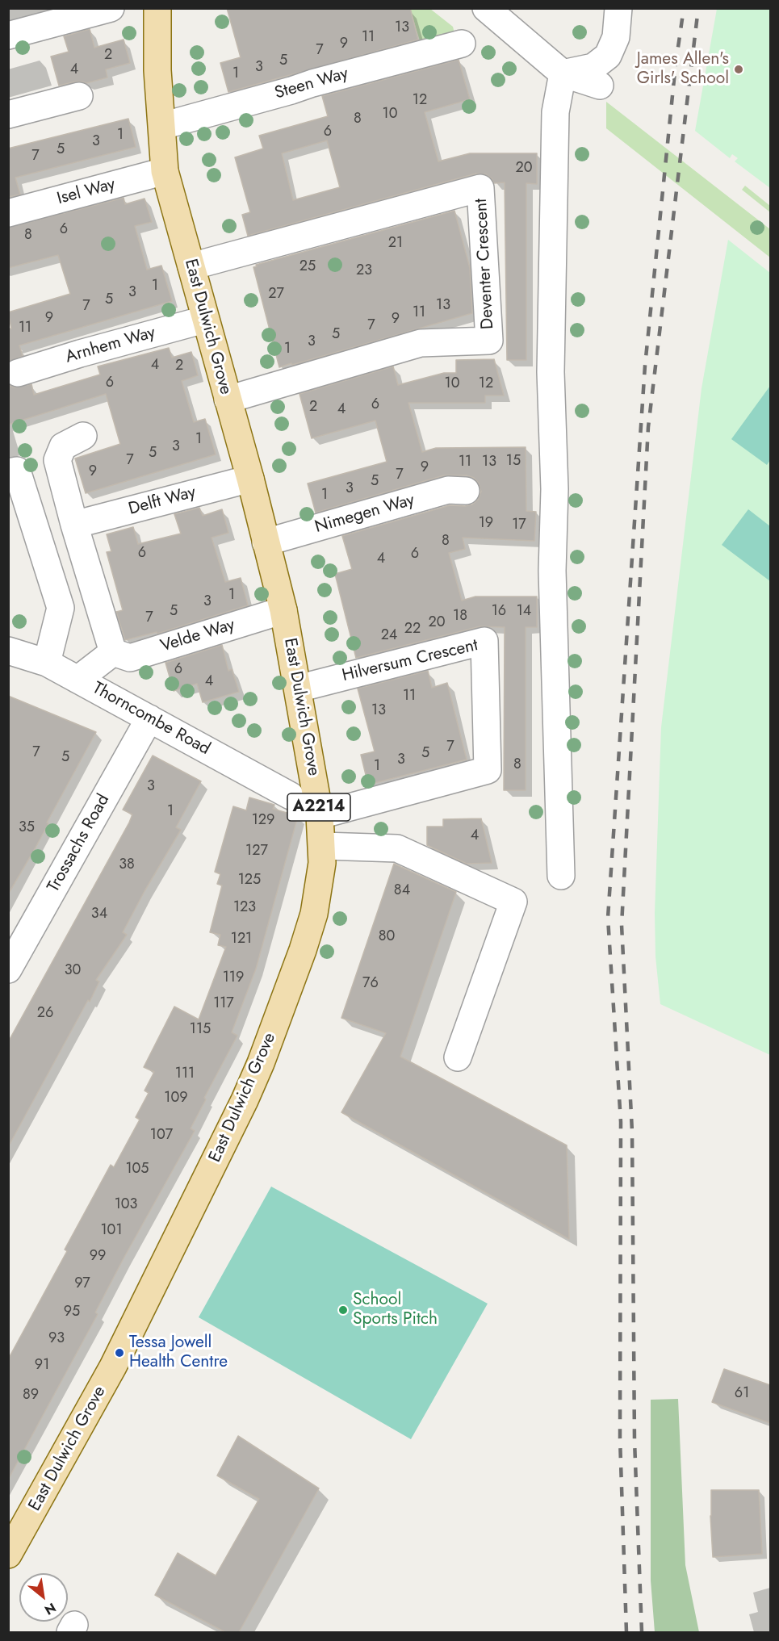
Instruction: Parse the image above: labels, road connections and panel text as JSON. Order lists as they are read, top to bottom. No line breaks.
{"streets":{"main road":["East Dulwich Grove","A2214"],"street":["Steen Way","Isel Way","Deventer Crescent","Arnhem Way","Delft Way","Nimegen Way","Velde Way","Hilversum Crescent","Thorncombe Road","Trossachs Road"]},"crossings":[["Steen Way","East Dulwich Grove"],["Isel Way","East Dulwich Grove"],["Deventer Crescent","East Dulwich Grove"],["East Dulwich Grove","Arnhem Way"],["East Dulwich Grove","Delft Way"],["East Dulwich Grove","Nimegen Way"],["East Dulwich Grove","Velde Way"],["East Dulwich Grove","Hilversum Crescent"],["Thorncombe Road","Trossachs Road"]],"places":["James Allen's Girls' School","School Sports Pitch","Tessa Jowell Health Centre"],"house_numbers":["13","11","9","7","2","5","3","4","1","12","10","8","6","1","3","5","7","20","6","8","21","25","23","1","3","27","5","13","7","11","9","9","7","11","5","3","1","4","2","6","10","12","6","2","4","1","3","5","7","15","11","13","9","9","7","5","3","1","19","17","8","6","6","4","1","3","5","16","14","18","7","20","22","24","6","4","11","13","7","7","5","5","3","8","1","3","1","129","35","4","127","38","125","84","123","34","80","121","30","119","76","117","26","115","111","109","107","105","103","101","99","97","95","93","91","61","89"],"north":"bottom right"}
